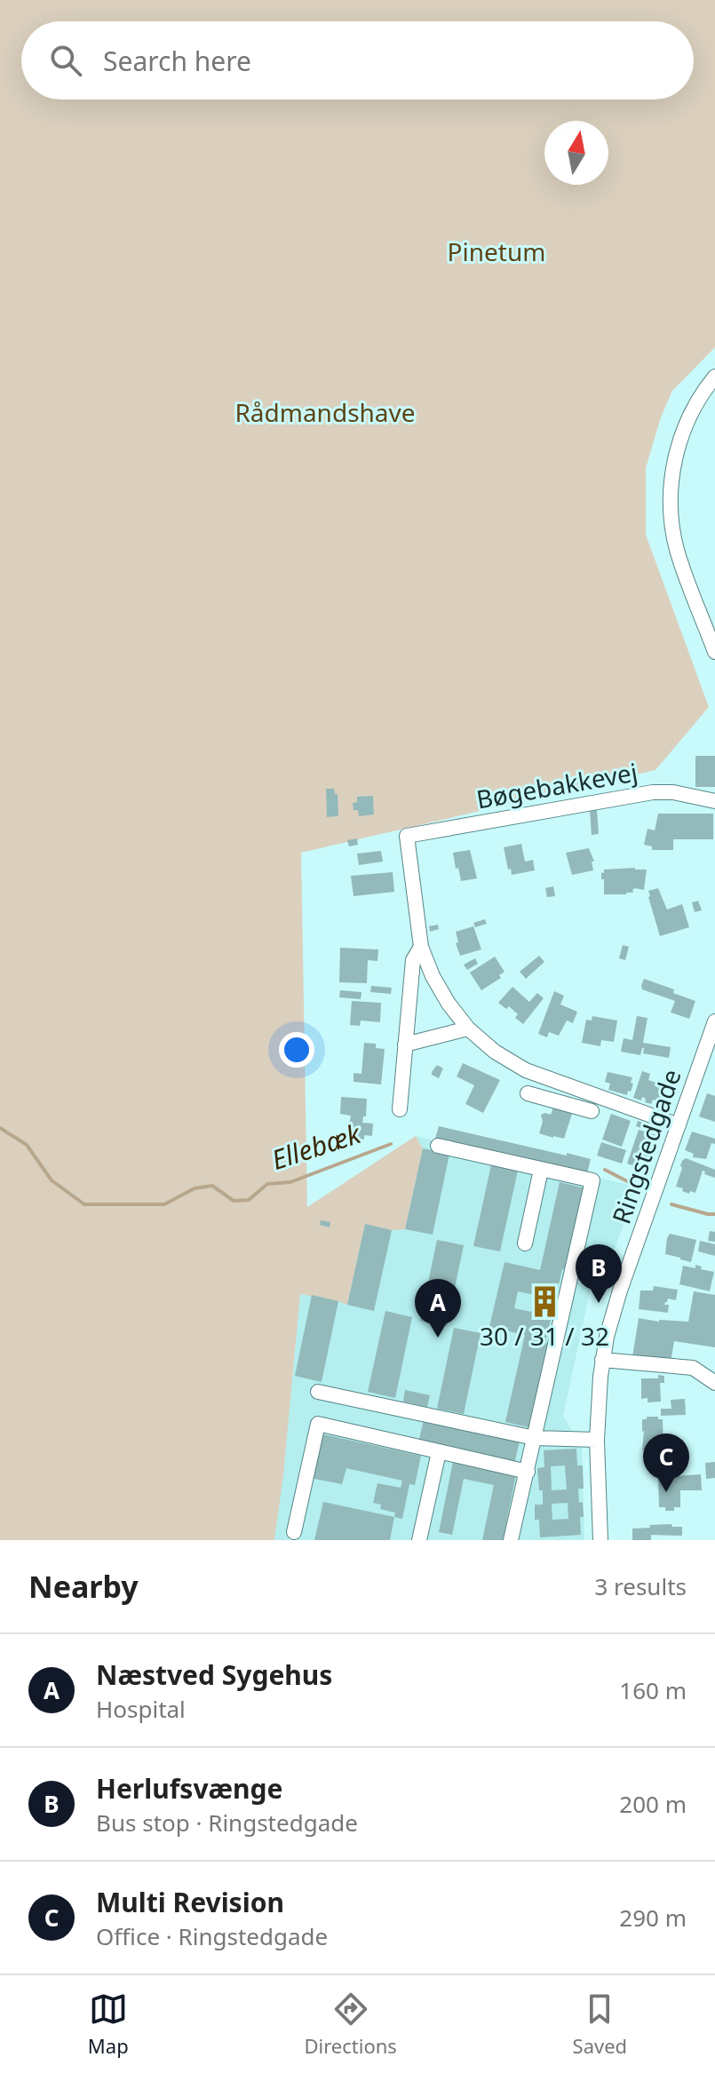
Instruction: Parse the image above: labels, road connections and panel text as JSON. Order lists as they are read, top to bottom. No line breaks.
{"streets":{"street":["Bøgebakkevej","Ringstedgade"]},"water":["Ellebæk"],"parks":["Pinetum","Rådmandshave"],"places":{"building":["30 / 31 / 32"]},"north":"top","page":{"search":"Search here","pins":["B","A","C"],"heading":["Nearby","3 results"],"list":[{"mark":"A","name":"Næstved Sygehus","note":"Hospital","value":"160 m"},{"mark":"B","name":"Herlufsvænge","note":"Bus stop · Ringstedgade","value":"200 m"},{"mark":"C","name":"Multi Revision","note":"Office · Ringstedgade","value":"290 m"}],"nav":["Map","Directions","Saved"]}}
